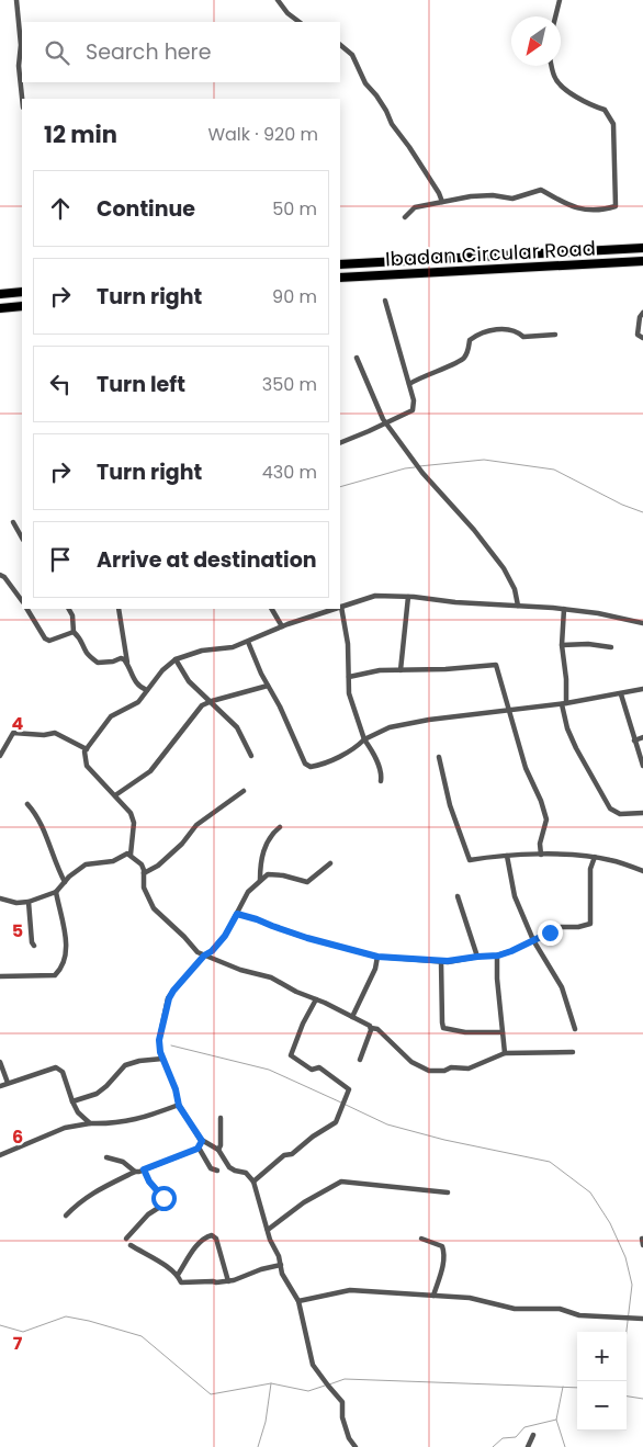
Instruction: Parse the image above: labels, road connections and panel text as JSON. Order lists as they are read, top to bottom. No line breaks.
{"streets":{"highway":["Ibadan Circular Road"]},"north":"bottom left","page":{"search":"Search here","heading":["12 min","Walk · 920 m"],"list":[["Continue","50 m"],["Turn right","90 m"],["Turn left","350 m"],["Turn right","430 m"],"Arrive at destination"],"map_buttons":["+","−"]},"grid":{"rows":["4","5","6","7"]}}
